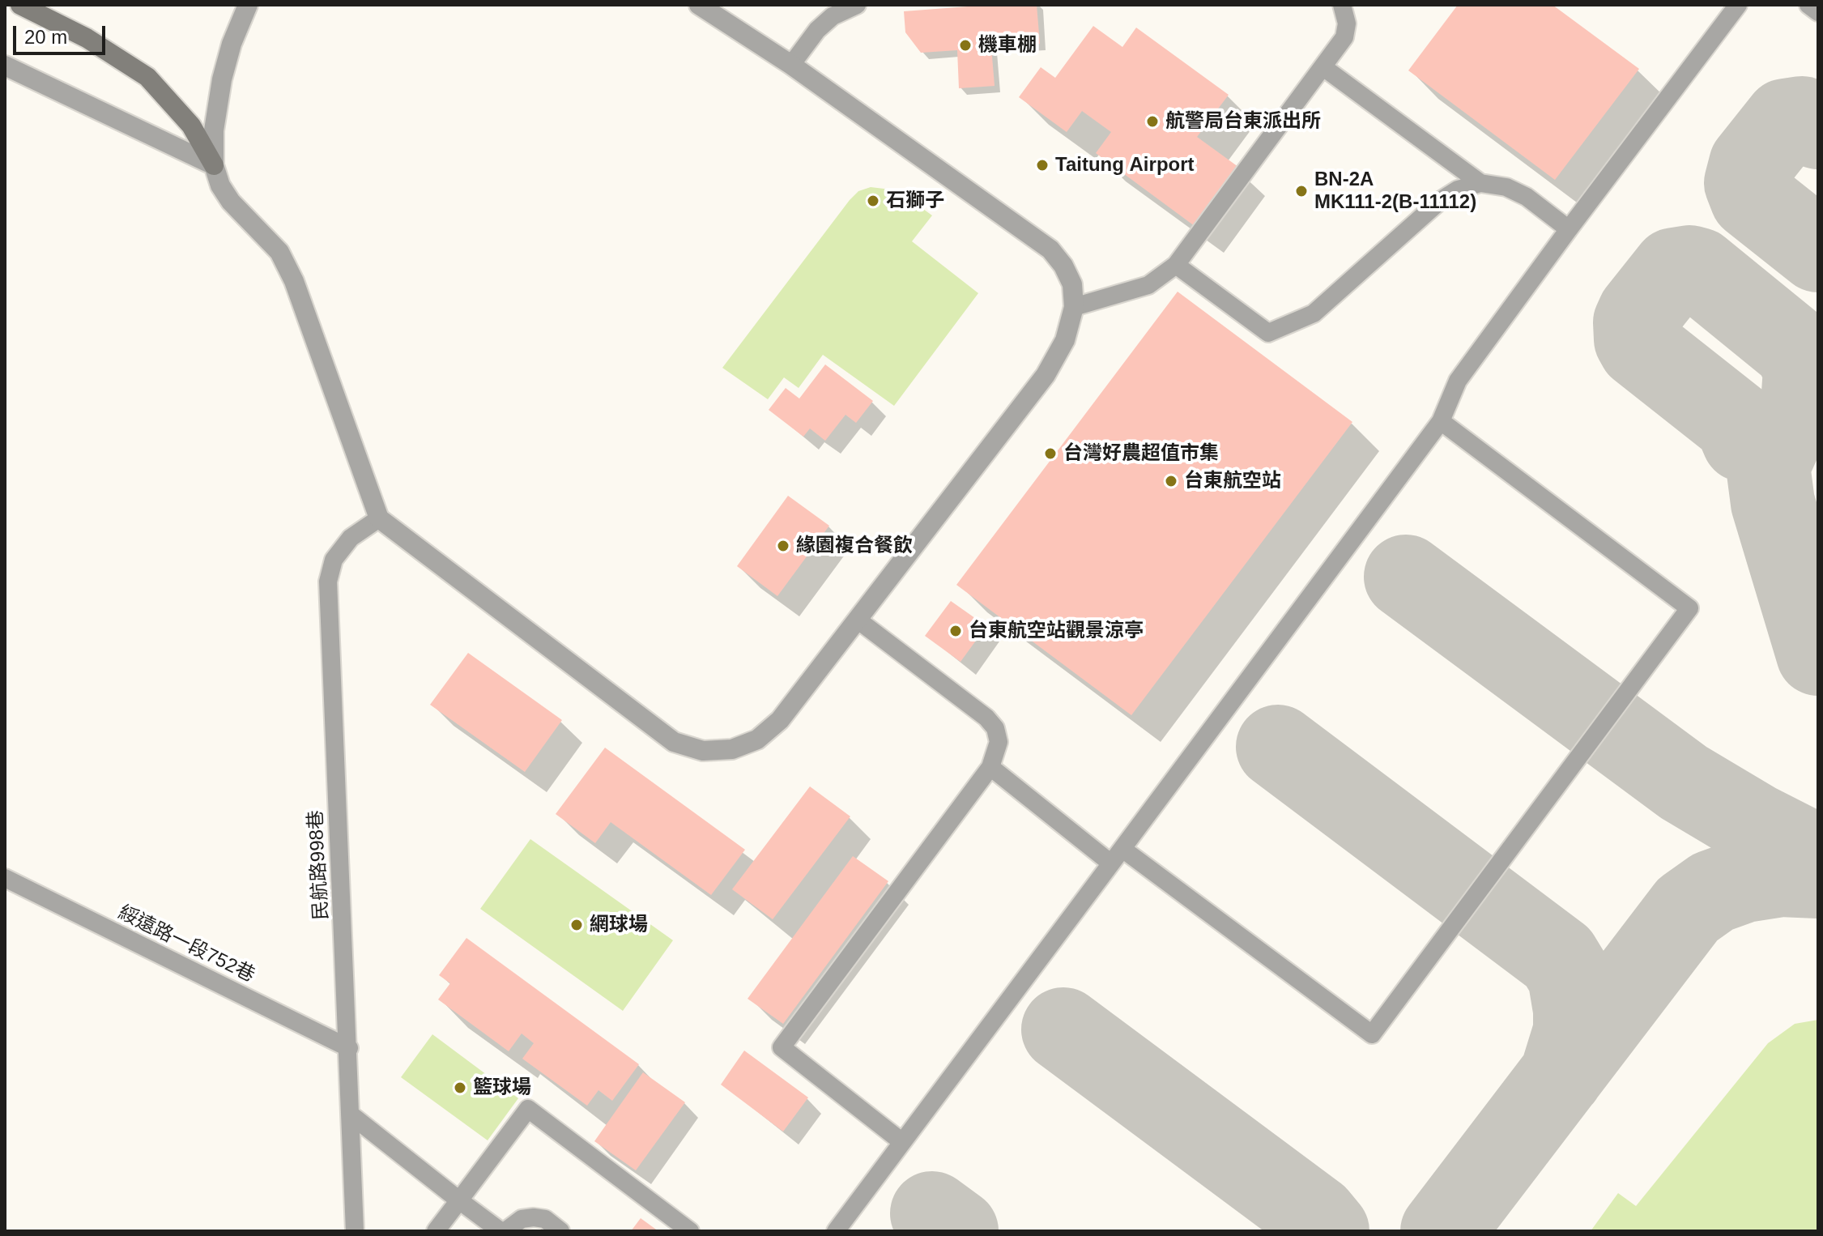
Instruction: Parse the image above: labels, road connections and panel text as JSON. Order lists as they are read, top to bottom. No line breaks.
{"streets":{"lane":["民航路998巷","綏遠路一段752巷"]},"crossings":[["民航路998巷","綏遠路一段752巷"]],"places":["機車棚","航警局台東派出所","Taitung Airport","BN-2A MK111-2(B-11112)","石獅子","台灣好農超值市集","台東航空站","緣園複合餐飲","台東航空站觀景涼亭","網球場","籃球場"],"scale_bar":"20 m"}
